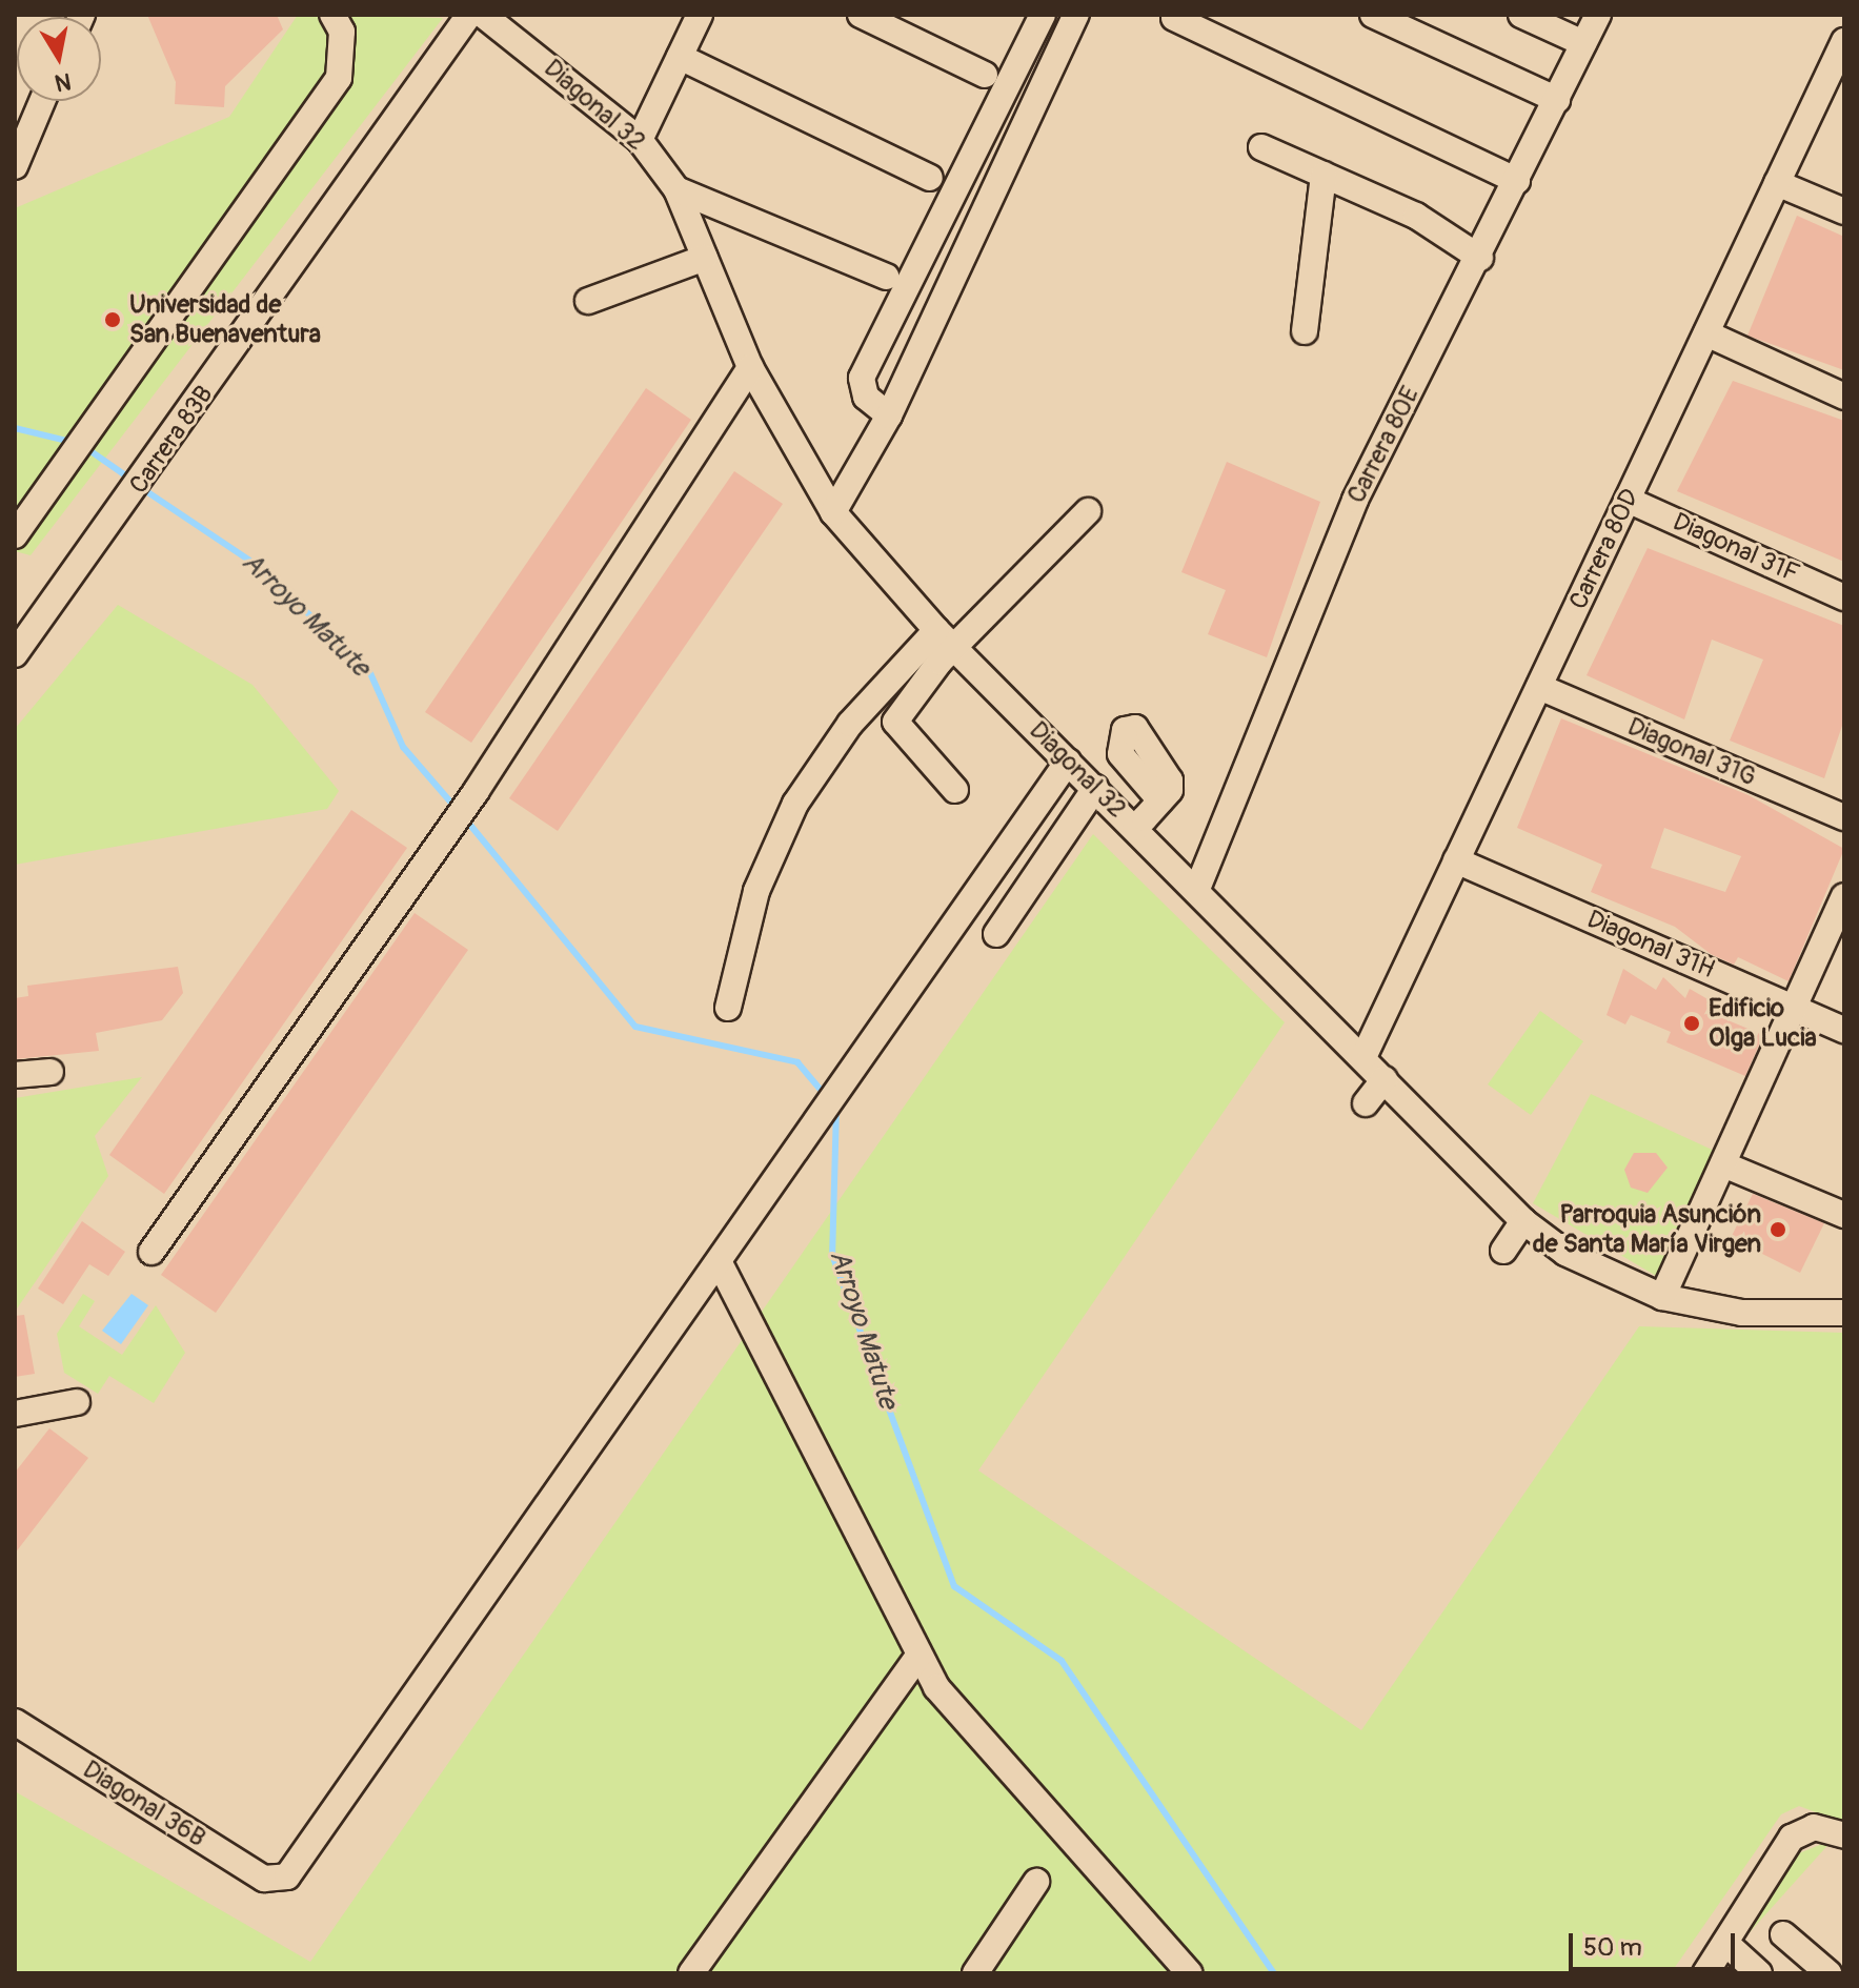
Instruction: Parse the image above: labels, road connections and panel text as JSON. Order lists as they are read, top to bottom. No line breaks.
{"streets":{"street":["Diagonal 32","Carrera 83B","Carrera 80E","Diagonal 31F","Carrera 80D","Diagonal 31G","Diagonal 31H","Diagonal 36B"]},"crossings":[["Diagonal 32","Carrera 80E"],["Diagonal 32","Carrera 80D"],["Diagonal 31F","Carrera 80D"],["Carrera 80D","Diagonal 31G"],["Carrera 80D","Diagonal 31H"]],"water":["Arroyo Matute"],"places":["Universidad de San Buenaventura","Edificio Olga Lucia","Parroquia Asunción de Santa María Virgen"],"scale_bar":"50 m","north":"bottom"}
